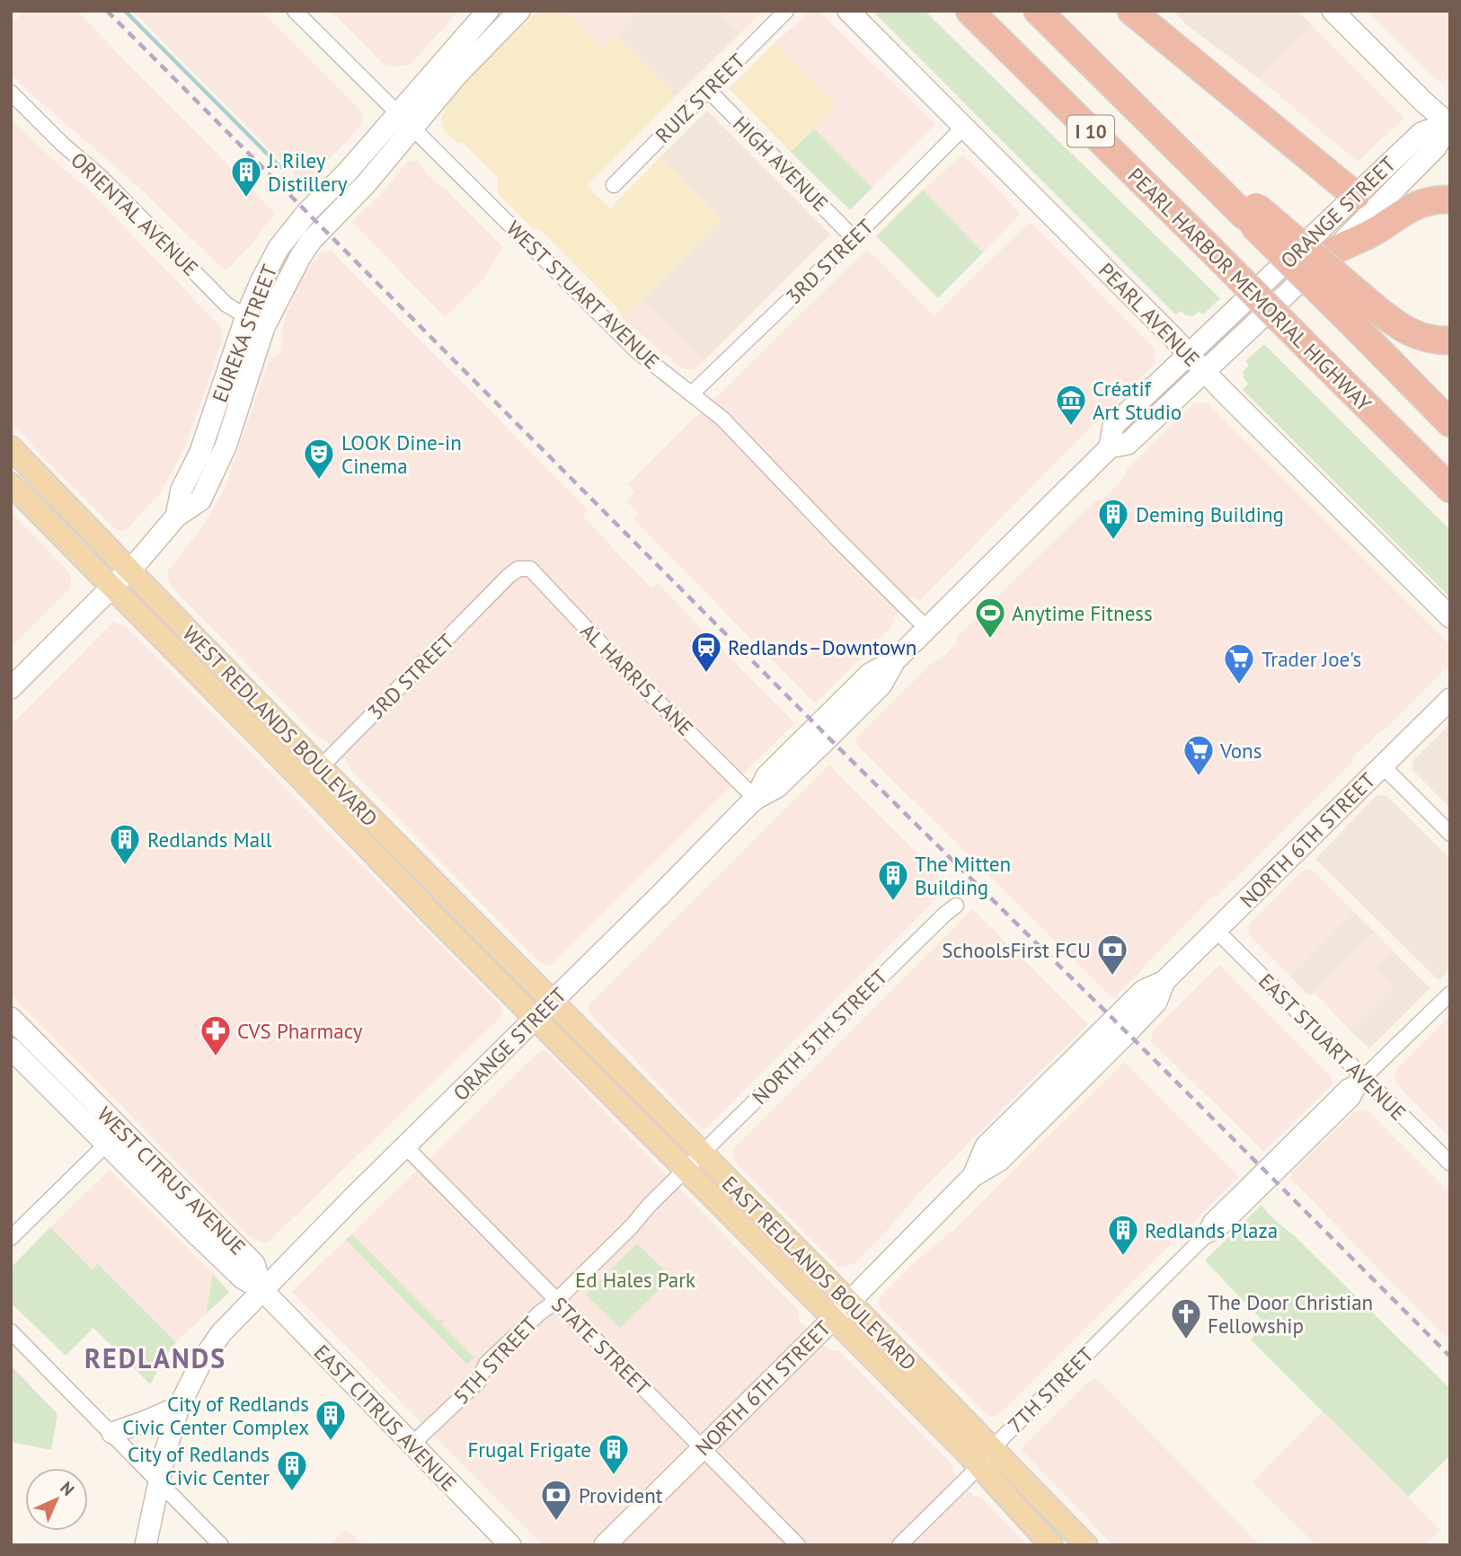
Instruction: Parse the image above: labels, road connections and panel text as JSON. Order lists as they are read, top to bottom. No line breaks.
{"streets":{"highway":["I 10","PEARL HARBOR MEMORIAL HIGHWAY"],"main road":["ORANGE STREET","PEARL AVENUE","EUREKA STREET","WEST REDLANDS BOULEVARD","NORTH 6TH STREET","WEST CITRUS AVENUE","EAST REDLANDS BOULEVARD","EAST CITRUS AVENUE"],"street":["RUIZ STREET","HIGH AVENUE","ORIENTAL AVENUE","3RD STREET","WEST STUART AVENUE","AL HARRIS LANE","NORTH 5TH STREET","EAST STUART AVENUE","STATE STREET","5TH STREET","7TH STREET"]},"crossings":[["RUIZ STREET","HIGH AVENUE"],["HIGH AVENUE","3RD STREET"],["ORANGE STREET","WEST STUART AVENUE"],["ORANGE STREET","PEARL AVENUE"],["ORANGE STREET","AL HARRIS LANE"],["ORANGE STREET","WEST REDLANDS BOULEVARD"],["ORANGE STREET","WEST CITRUS AVENUE"],["ORANGE STREET","EAST REDLANDS BOULEVARD"],["ORANGE STREET","STATE STREET"],["ORANGE STREET","EAST CITRUS AVENUE"],["ORIENTAL AVENUE","EUREKA STREET"],["3RD STREET","WEST STUART AVENUE"],["3RD STREET","PEARL AVENUE"],["3RD STREET","AL HARRIS LANE"],["3RD STREET","WEST REDLANDS BOULEVARD"],["WEST STUART AVENUE","EUREKA STREET"],["EUREKA STREET","WEST REDLANDS BOULEVARD"],["WEST REDLANDS BOULEVARD","EAST REDLANDS BOULEVARD"],["NORTH 6TH STREET","EAST STUART AVENUE"],["NORTH 6TH STREET","EAST REDLANDS BOULEVARD"],["NORTH 6TH STREET","STATE STREET"],["NORTH 5TH STREET","EAST REDLANDS BOULEVARD"],["NORTH 5TH STREET","5TH STREET"],["EAST STUART AVENUE","7TH STREET"],["WEST CITRUS AVENUE","EAST CITRUS AVENUE"],["EAST REDLANDS BOULEVARD","5TH STREET"],["EAST REDLANDS BOULEVARD","7TH STREET"],["STATE STREET","5TH STREET"],["5TH STREET","EAST CITRUS AVENUE"]],"districts":["REDLANDS"],"parks":["Ed Hales Park"],"places":{"building":["J. Riley Distillery","Deming Building","Redlands Mall","The Mitten Building","Redlands Plaza","City of Redlands Civic Center Complex","Frugal Frigate","City of Redlands Civic Center"],"museum":["Créatif Art Studio"],"theatre":["LOOK Dine-in Cinema"],"sports":["Anytime Fitness"],"station":["Redlands–Downtown"],"supermarket":["Trader Joe's","Vons"],"bank":["SchoolsFirst FCU","Provident"],"pharmacy":["CVS Pharmacy"],"church":["The Door Christian Fellowship"]},"north":"top right"}
